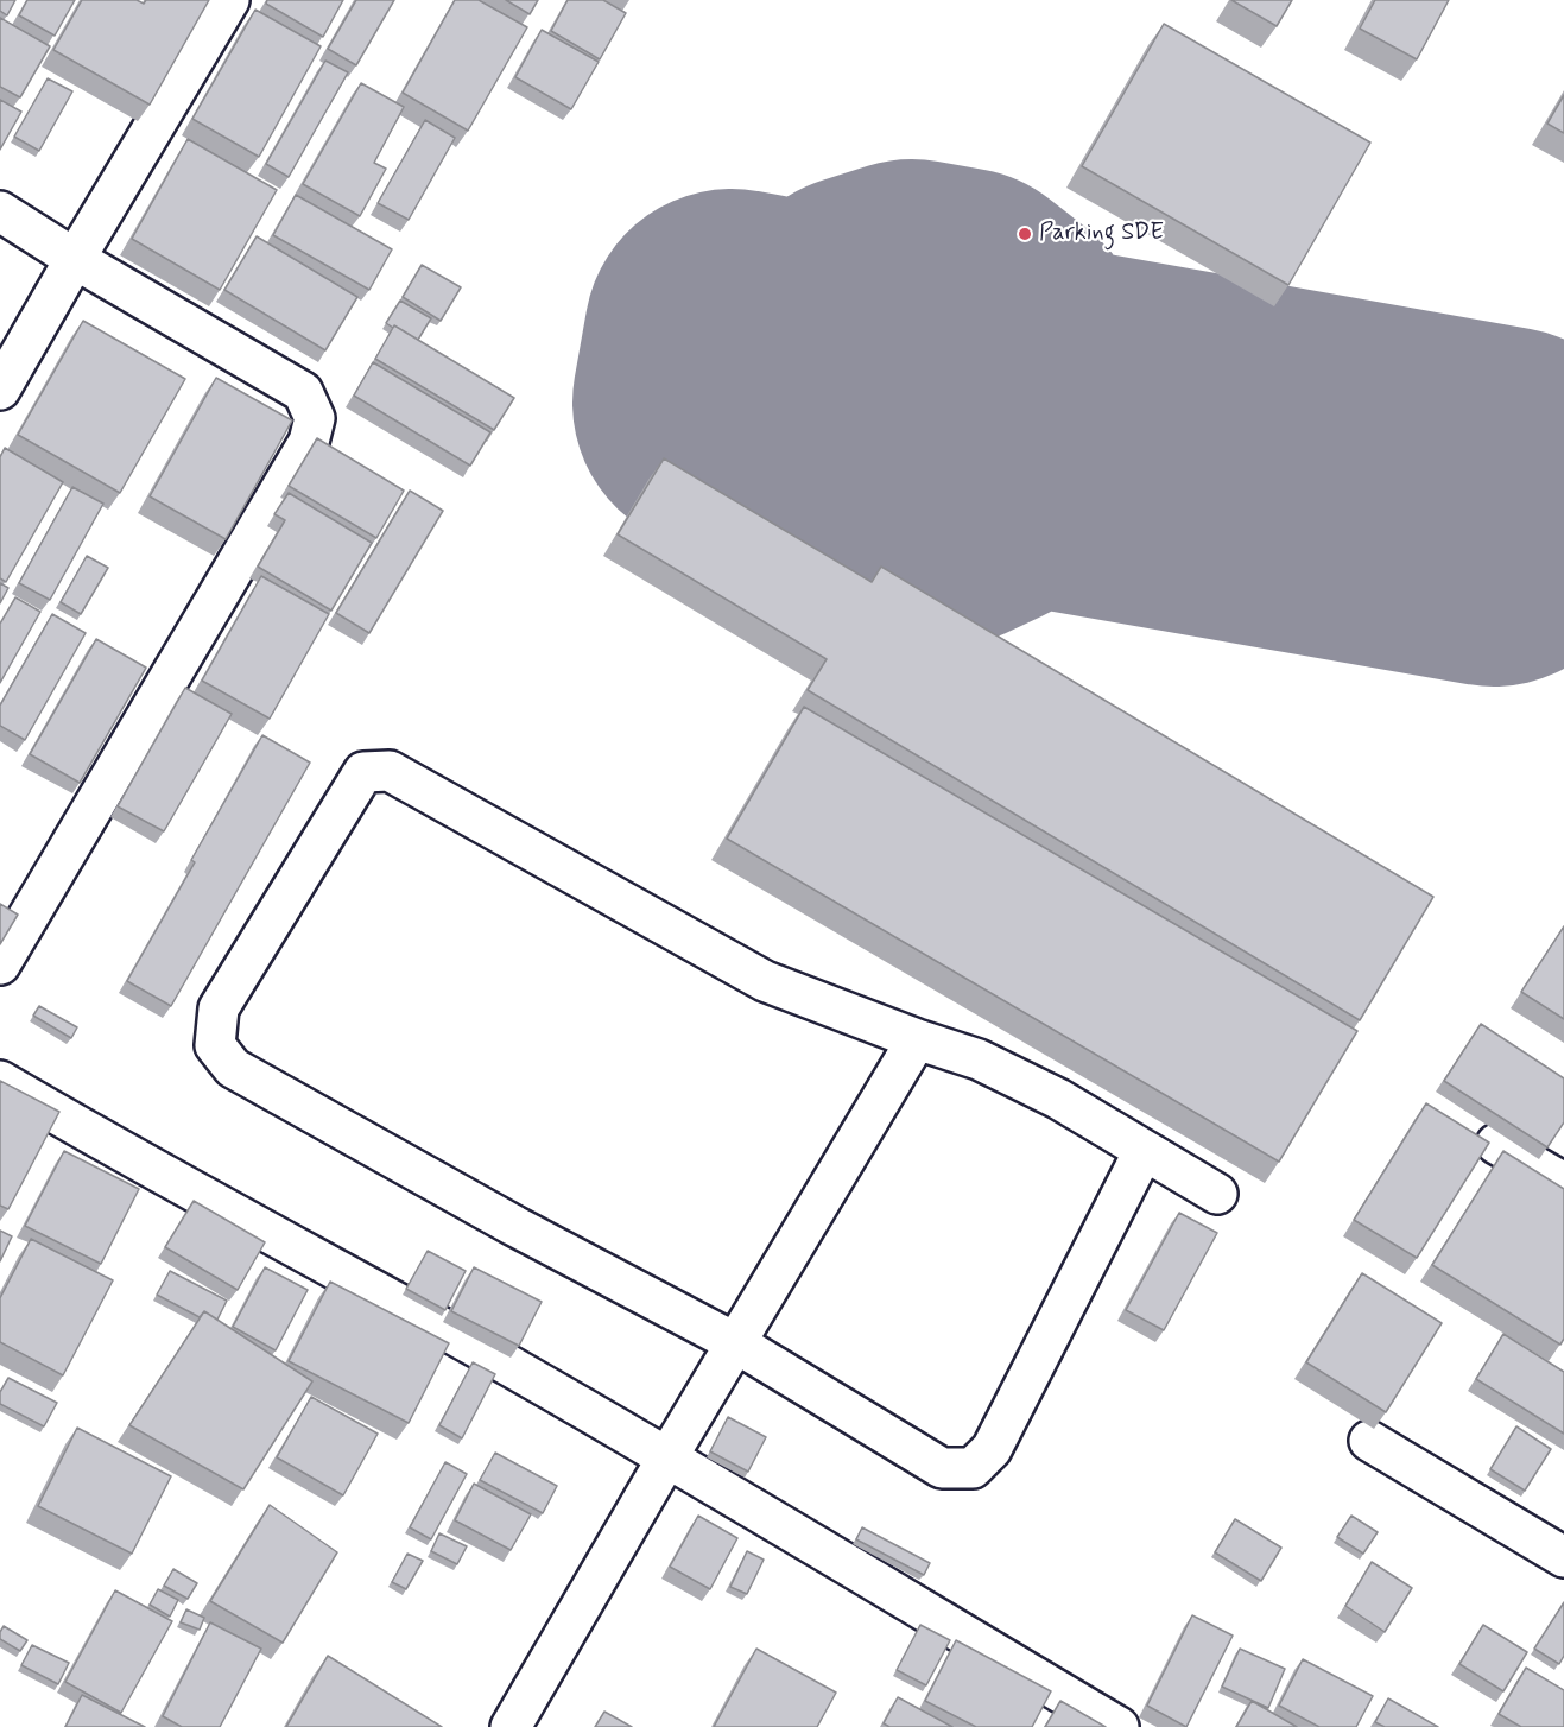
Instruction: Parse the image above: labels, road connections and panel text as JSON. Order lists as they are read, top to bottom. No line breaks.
{"places":["Parking SDE"]}
